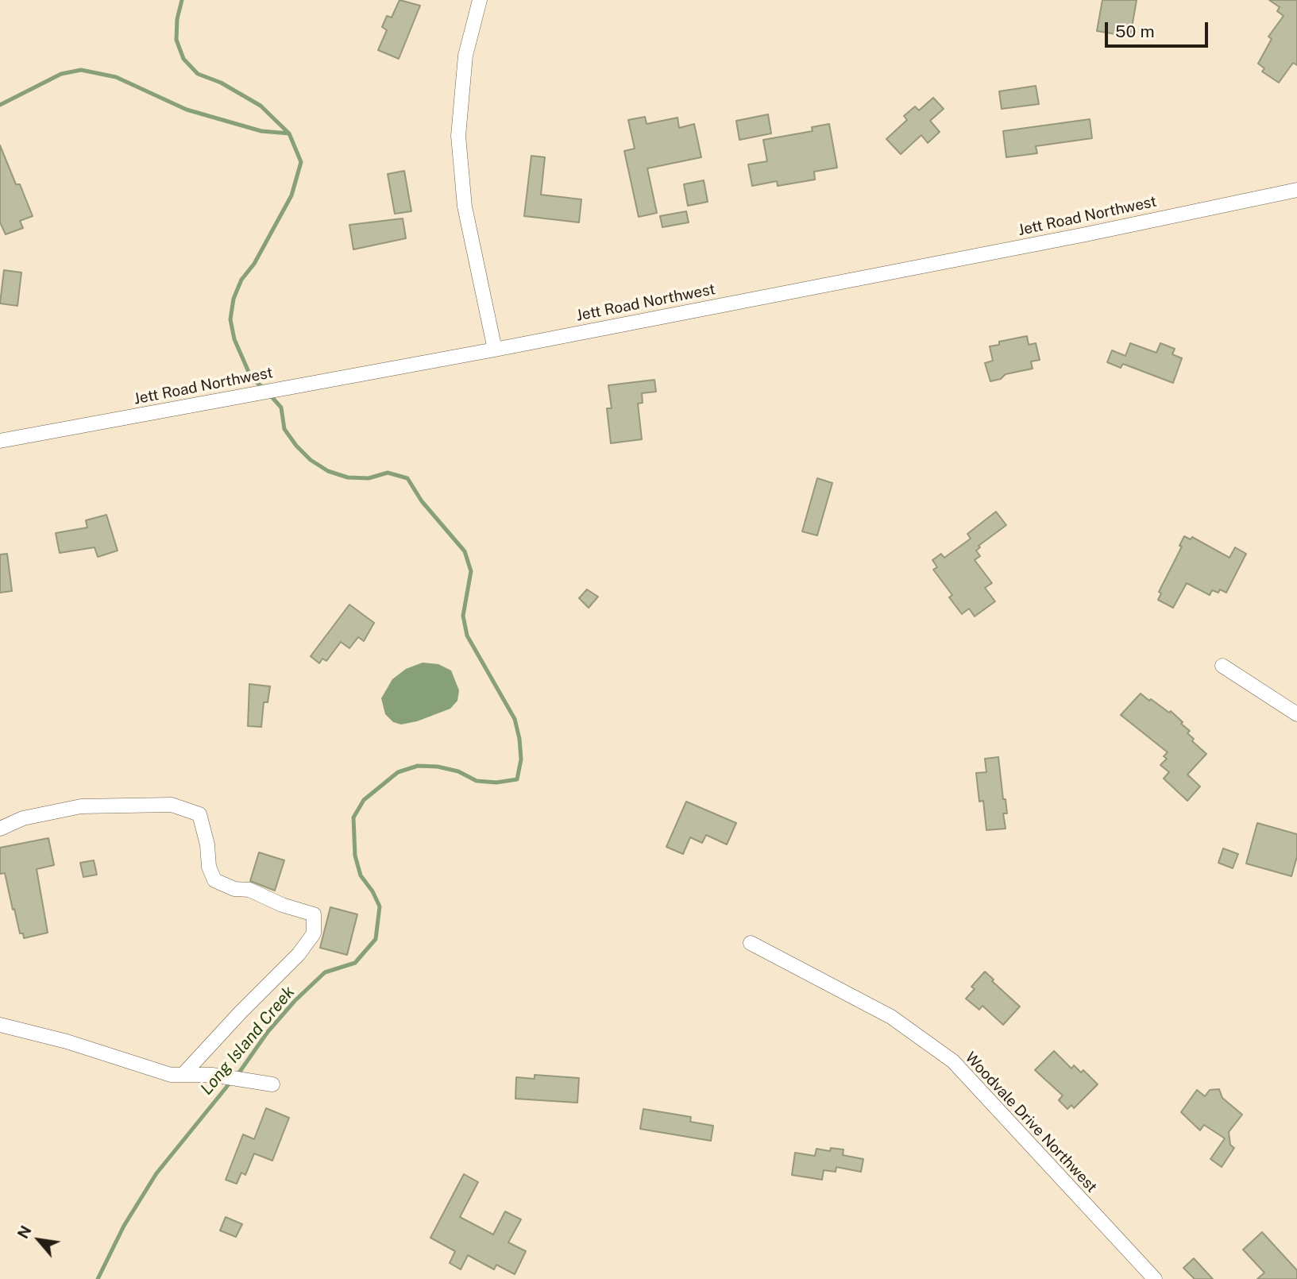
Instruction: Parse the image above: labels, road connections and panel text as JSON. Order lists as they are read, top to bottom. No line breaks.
{"streets":{"street":["Jett Road Northwest","Woodvale Drive Northwest"]},"water":["Long Island Creek"],"scale_bar":"50 m","north":"top left"}
